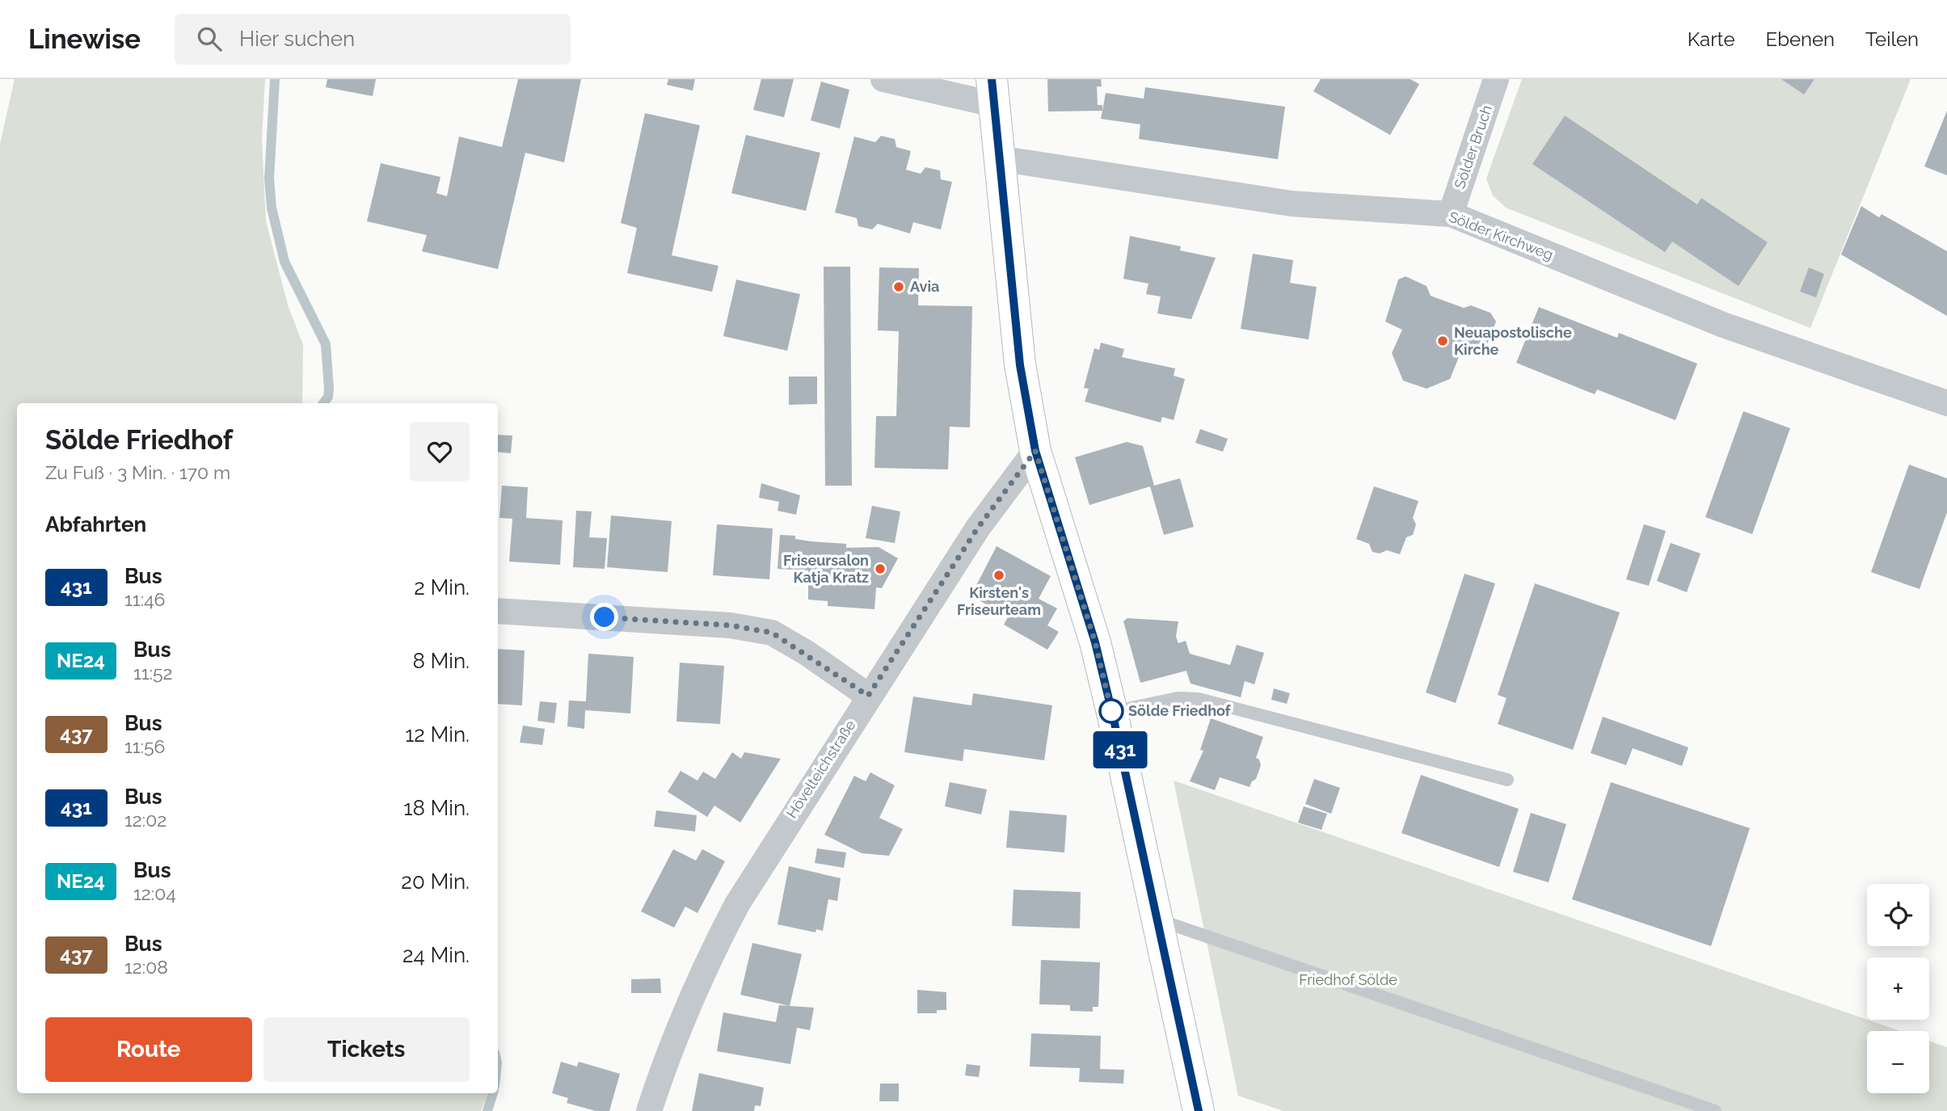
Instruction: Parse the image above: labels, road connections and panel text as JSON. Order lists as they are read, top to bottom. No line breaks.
{"streets":{"street":["Sölder Bruch","Sölder Kirchweg","Hövelteichstraße"]},"crossings":[["Sölder Bruch","Sölder Kirchweg"]],"parks":["Friedhof Sölde"],"places":["Avia","Neuapostolische Kirche","Friseursalon Katja Kratz","Kirsten's Friseurteam","Sölde Friedhof"],"lines":["bus line 431"],"page":{"header":"Linewise","search":"Hier suchen","nav":["Karte","Ebenen","Teilen"],"on_map":"431","heading":[["Sölde Friedhof","Zu Fuß · 3 Min. · 170 m"],"Abfahrten"],"list":[{"mark":"431","name":"Bus","note":"11:46","value":"2 Min."},{"mark":"NE24","name":"Bus","note":"11:52","value":"8 Min."},{"mark":"437","name":"Bus","note":"11:56","value":"12 Min."},{"mark":"431","name":"Bus","note":"12:02","value":"18 Min."},{"mark":"NE24","name":"Bus","note":"12:04","value":"20 Min."},{"mark":"437","name":"Bus","note":"12:08","value":"24 Min."}],"map_buttons":["+","−"],"buttons":["Route","Tickets"]}}
